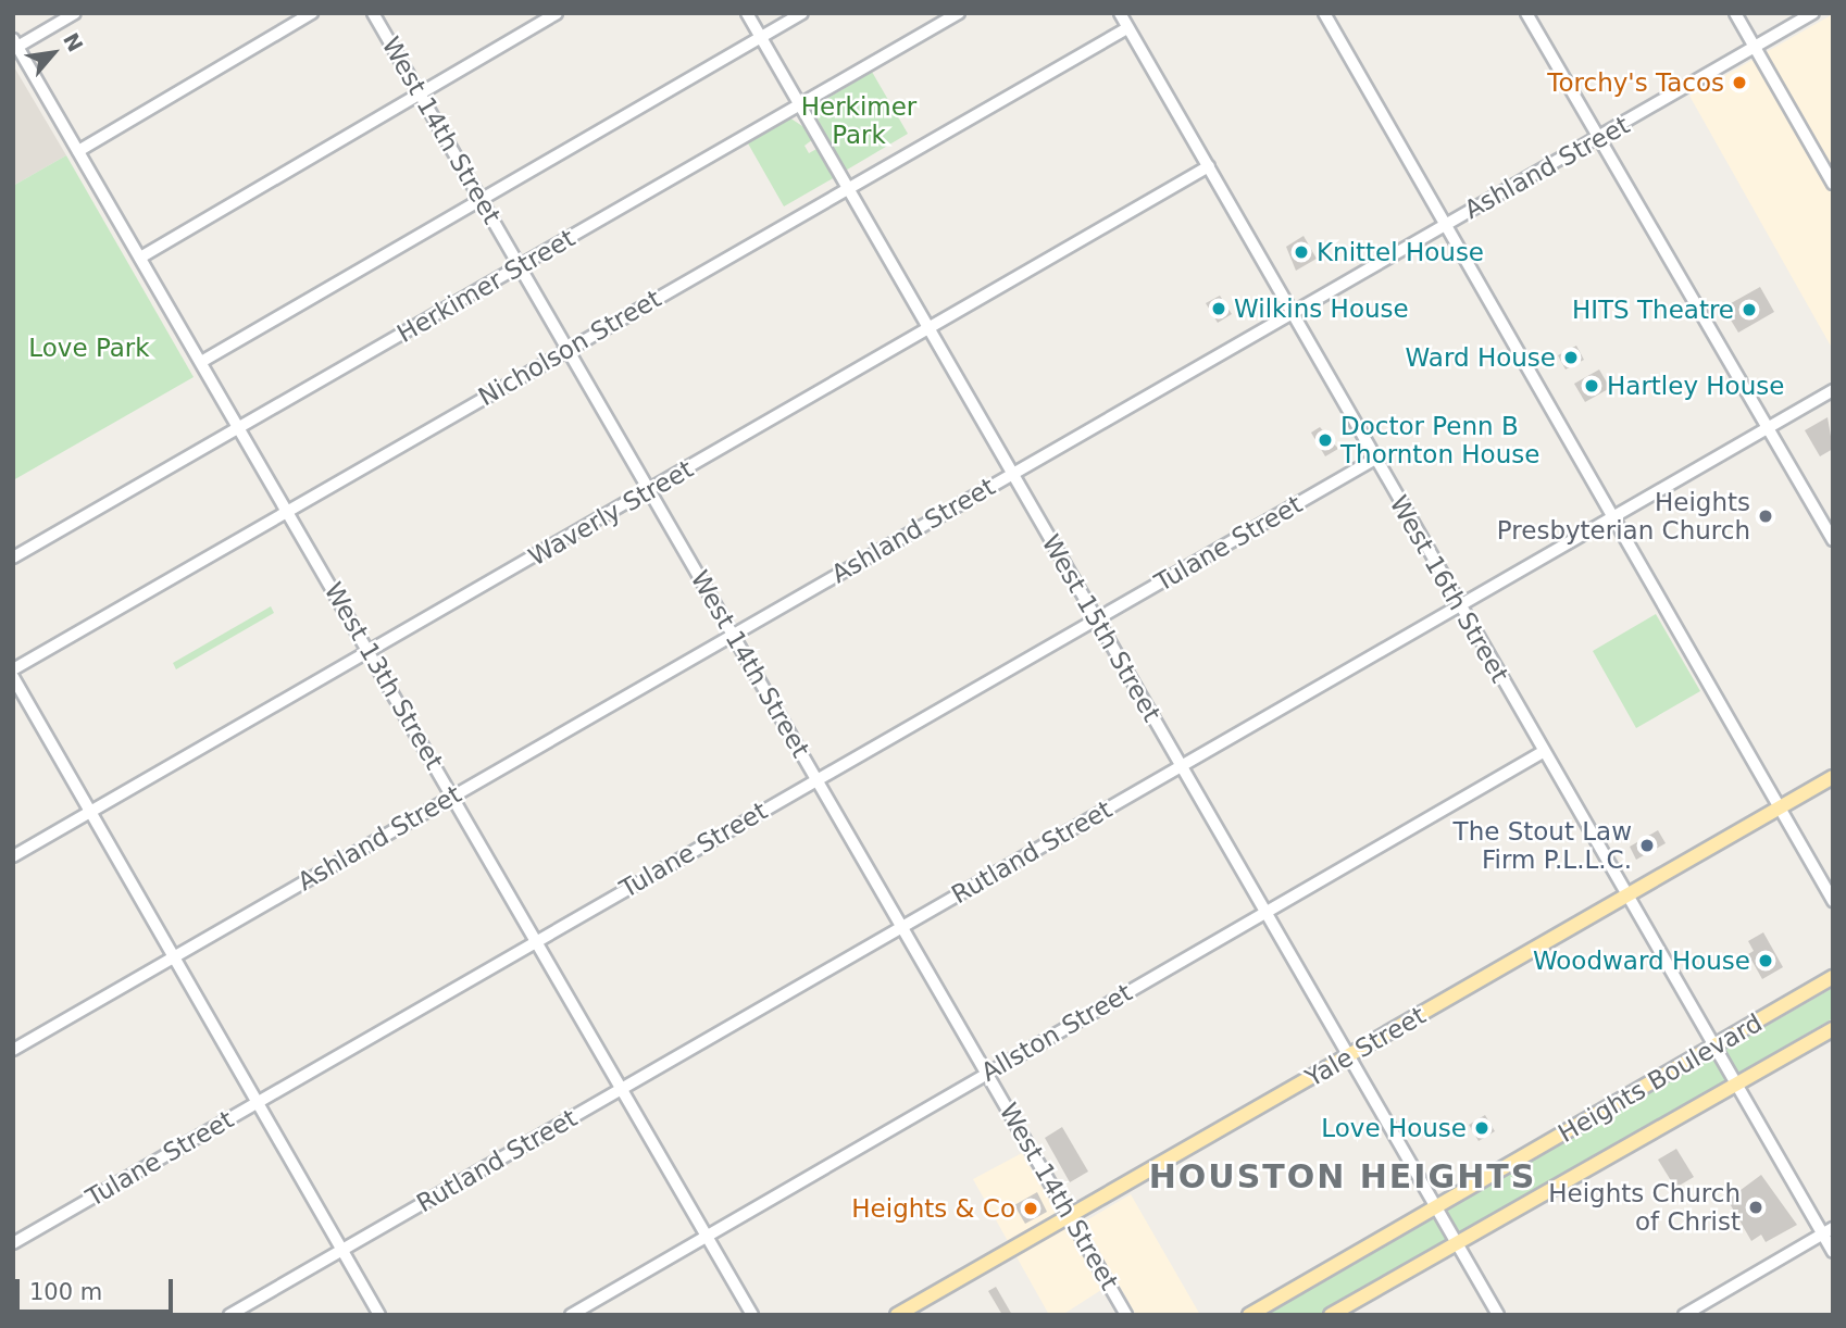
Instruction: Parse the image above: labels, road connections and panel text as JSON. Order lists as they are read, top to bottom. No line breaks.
{"streets":{"main road":["Yale Street","Heights Boulevard"],"street":["West 14th Street","Ashland Street","Herkimer Street","Nicholson Street","Waverly Street","Tulane Street","West 16th Street","West 15th Street","West 13th Street","Rutland Street","Allston Street"]},"crossings":[["West 14th Street","Ashland Street"],["West 14th Street","Herkimer Street"],["West 14th Street","Nicholson Street"],["West 14th Street","Waverly Street"],["West 14th Street","Tulane Street"],["West 14th Street","Rutland Street"],["West 14th Street","Allston Street"],["West 14th Street","Yale Street"],["Ashland Street","West 16th Street"],["Ashland Street","West 15th Street"],["Ashland Street","West 13th Street"],["Herkimer Street","West 15th Street"],["Herkimer Street","West 13th Street"],["Nicholson Street","West 16th Street"],["Nicholson Street","West 15th Street"],["Nicholson Street","West 13th Street"],["Waverly Street","West 16th Street"],["Waverly Street","West 15th Street"],["Waverly Street","West 13th Street"],["Tulane Street","West 16th Street"],["Tulane Street","West 15th Street"],["Tulane Street","West 13th Street"],["West 16th Street","Rutland Street"],["West 16th Street","Allston Street"],["West 16th Street","Yale Street"],["West 16th Street","Heights Boulevard"],["West 15th Street","Rutland Street"],["West 15th Street","Allston Street"],["West 15th Street","Yale Street"],["West 15th Street","Heights Boulevard"],["West 13th Street","Rutland Street"],["West 13th Street","Allston Street"]],"districts":["HOUSTON HEIGHTS"],"parks":["Herkimer Park","Love Park"],"places":["Torchy's Tacos","Knittel House","Wilkins House","HITS Theatre","Ward House","Hartley House","Doctor Penn B Thornton House","Heights Presbyterian Church","The Stout Law Firm P.L.L.C.","Woodward House","Love House","Heights Church of Christ","Heights & Co"],"scale_bar":"100 m","north":"top right"}
